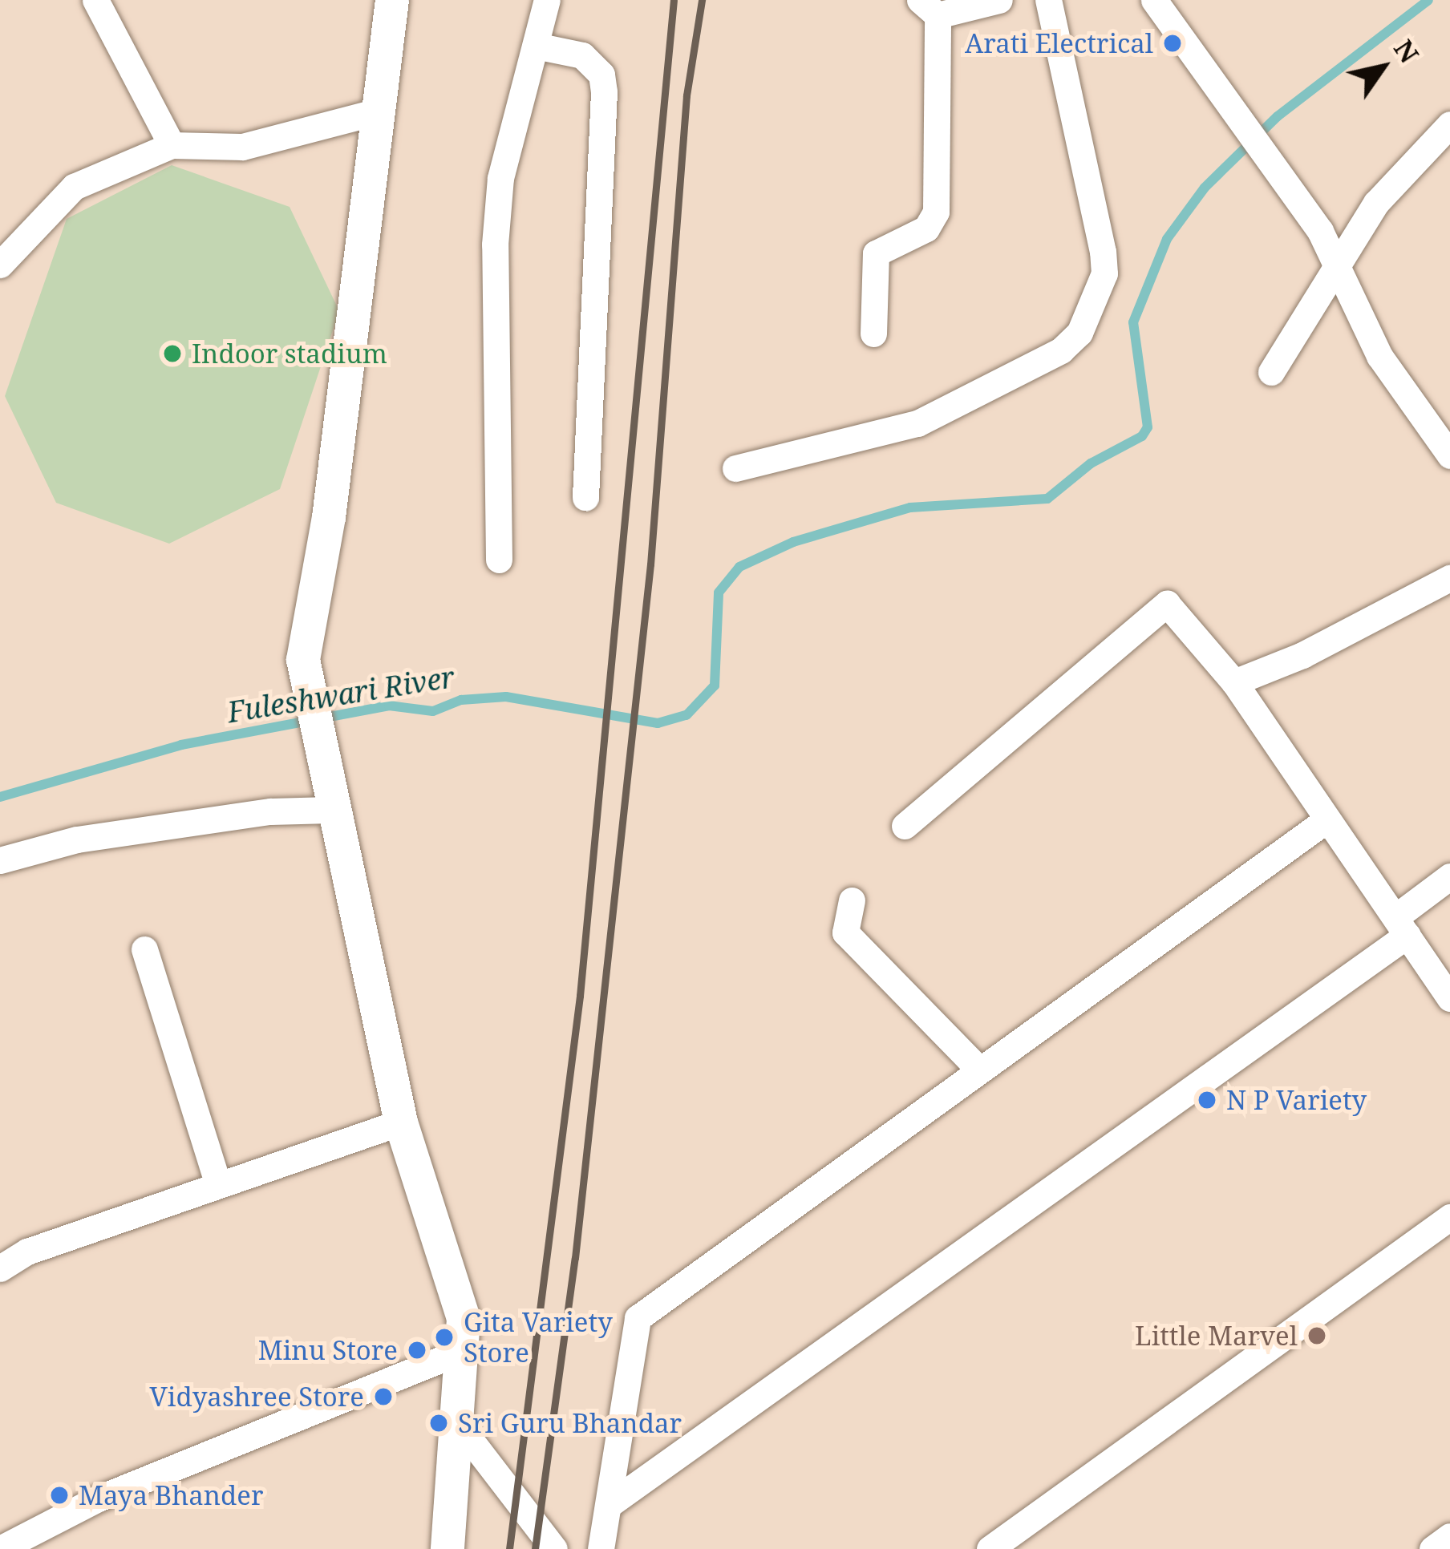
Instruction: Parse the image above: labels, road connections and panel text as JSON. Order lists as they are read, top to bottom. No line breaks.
{"water":["Fuleshwari River"],"places":["Arati Electrical","Indoor stadium","N P Variety","Little Marvel","Gita Variety Store","Minu Store","Vidyashree Store","Sri Guru Bhandar","Maya Bhander"],"north":"top right"}
